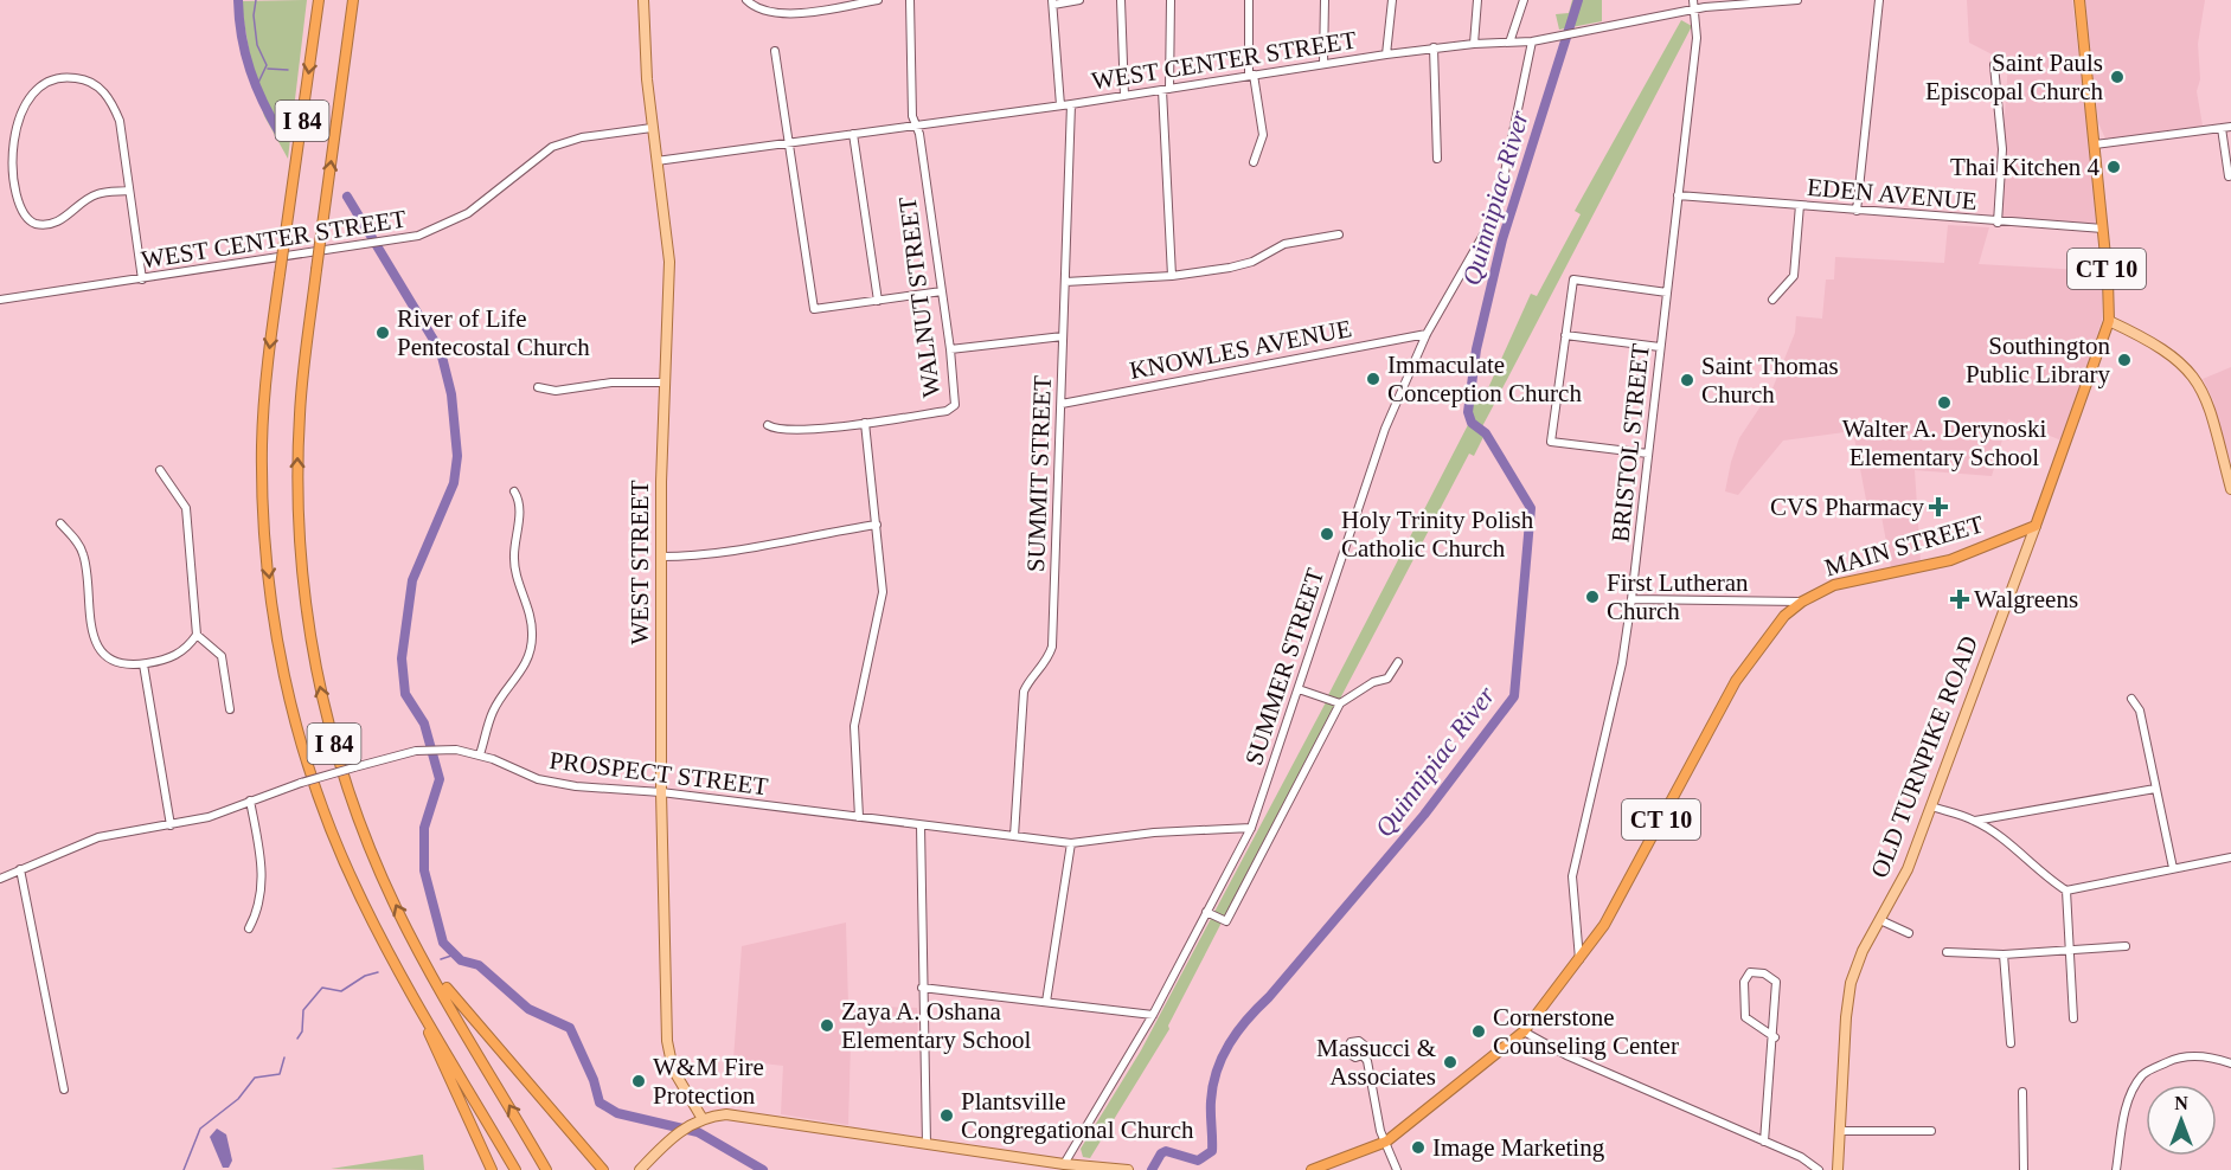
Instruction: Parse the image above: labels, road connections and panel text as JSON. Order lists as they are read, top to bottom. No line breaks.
{"streets":{"highway":["I 84","CT 10","MAIN STREET"],"main road":["WEST STREET","OLD TURNPIKE ROAD"],"street":["WEST CENTER STREET","EDEN AVENUE","WALNUT STREET","KNOWLES AVENUE","BRISTOL STREET","SUMMIT STREET","SUMMER STREET","PROSPECT STREET"]},"crossings":[["WEST CENTER STREET","WALNUT STREET"],["WEST CENTER STREET","BRISTOL STREET"],["WEST CENTER STREET","SUMMIT STREET"],["WEST CENTER STREET","WEST STREET"],["WEST CENTER STREET","SUMMER STREET"],["EDEN AVENUE","CT 10"],["EDEN AVENUE","BRISTOL STREET"],["CT 10","MAIN STREET"],["CT 10","OLD TURNPIKE ROAD"],["KNOWLES AVENUE","SUMMIT STREET"],["KNOWLES AVENUE","SUMMER STREET"],["BRISTOL STREET","MAIN STREET"],["SUMMIT STREET","PROSPECT STREET"],["MAIN STREET","OLD TURNPIKE ROAD"],["WEST STREET","PROSPECT STREET"],["SUMMER STREET","PROSPECT STREET"]],"water":["Quinnipiac River"],"places":{"other":["Saint Pauls Episcopal Church","Thai Kitchen 4","River of Life Pentecostal Church","Southington Public Library","Immaculate Conception Church","Saint Thomas Church","Walter A. Derynoski Elementary School","Holy Trinity Polish Catholic Church","First Lutheran Church","Zaya A. Oshana Elementary School","Cornerstone Counseling Center","Massucci & Associates","W&M Fire Protection","Plantsville Congregational Church","Image Marketing"],"health":["CVS Pharmacy","Walgreens"]},"north":"top"}
